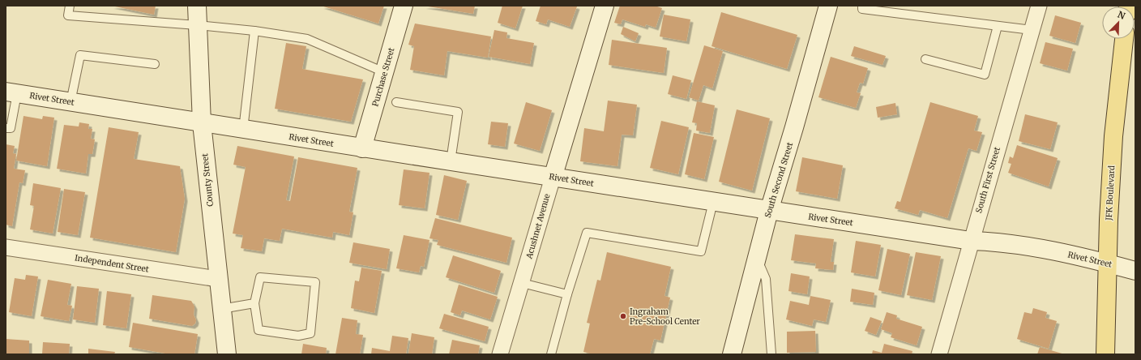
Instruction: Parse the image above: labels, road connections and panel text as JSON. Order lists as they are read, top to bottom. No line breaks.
{"streets":{"main road":["JFK Boulevard"],"street":["Purchase Street","Rivet Street","County Street","South Second Street","South First Street","Acushnet Avenue","Independent Street"]},"crossings":[["Purchase Street","Rivet Street"],["Rivet Street","County Street"],["Rivet Street","South Second Street"],["Rivet Street","South First Street"],["Rivet Street","JFK Boulevard"],["Rivet Street","Acushnet Avenue"],["County Street","Independent Street"]],"places":["Ingraham Pre-School Center"],"north":"top right"}
